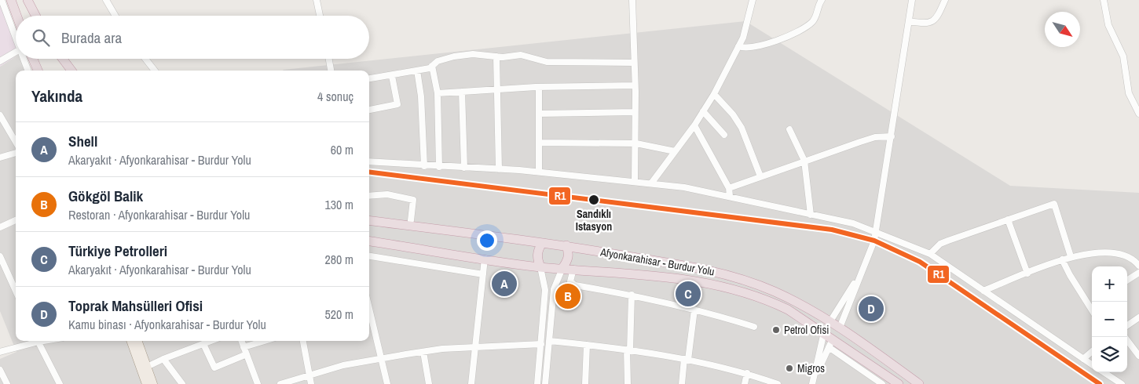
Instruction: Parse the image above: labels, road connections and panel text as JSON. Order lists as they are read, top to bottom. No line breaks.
{"streets":{"highway":["Afyonkarahisar - Burdur Yolu"]},"places":["Sandıklı Istasyon","Petrol Ofisi","Migros"],"lines":["transit line R1"],"north":"bottom right","page":{"search":"Burada ara","heading":["Yakında","4 sonuç"],"list":[{"mark":"A","name":"Shell","note":"Akaryakıt · Afyonkarahisar - Burdur Yolu","value":"60 m"},{"mark":"B","name":"Gökgöl Balik","note":"Restoran · Afyonkarahisar - Burdur Yolu","value":"130 m"},{"mark":"C","name":"Türkiye Petrolleri","note":"Akaryakıt · Afyonkarahisar - Burdur Yolu","value":"280 m"},{"mark":"D","name":"Toprak Mahsülleri Ofisi","note":"Kamu binası · Afyonkarahisar - Burdur Yolu","value":"520 m"}],"map_buttons":["+","−"],"pins":["A","C","B","D"]}}
